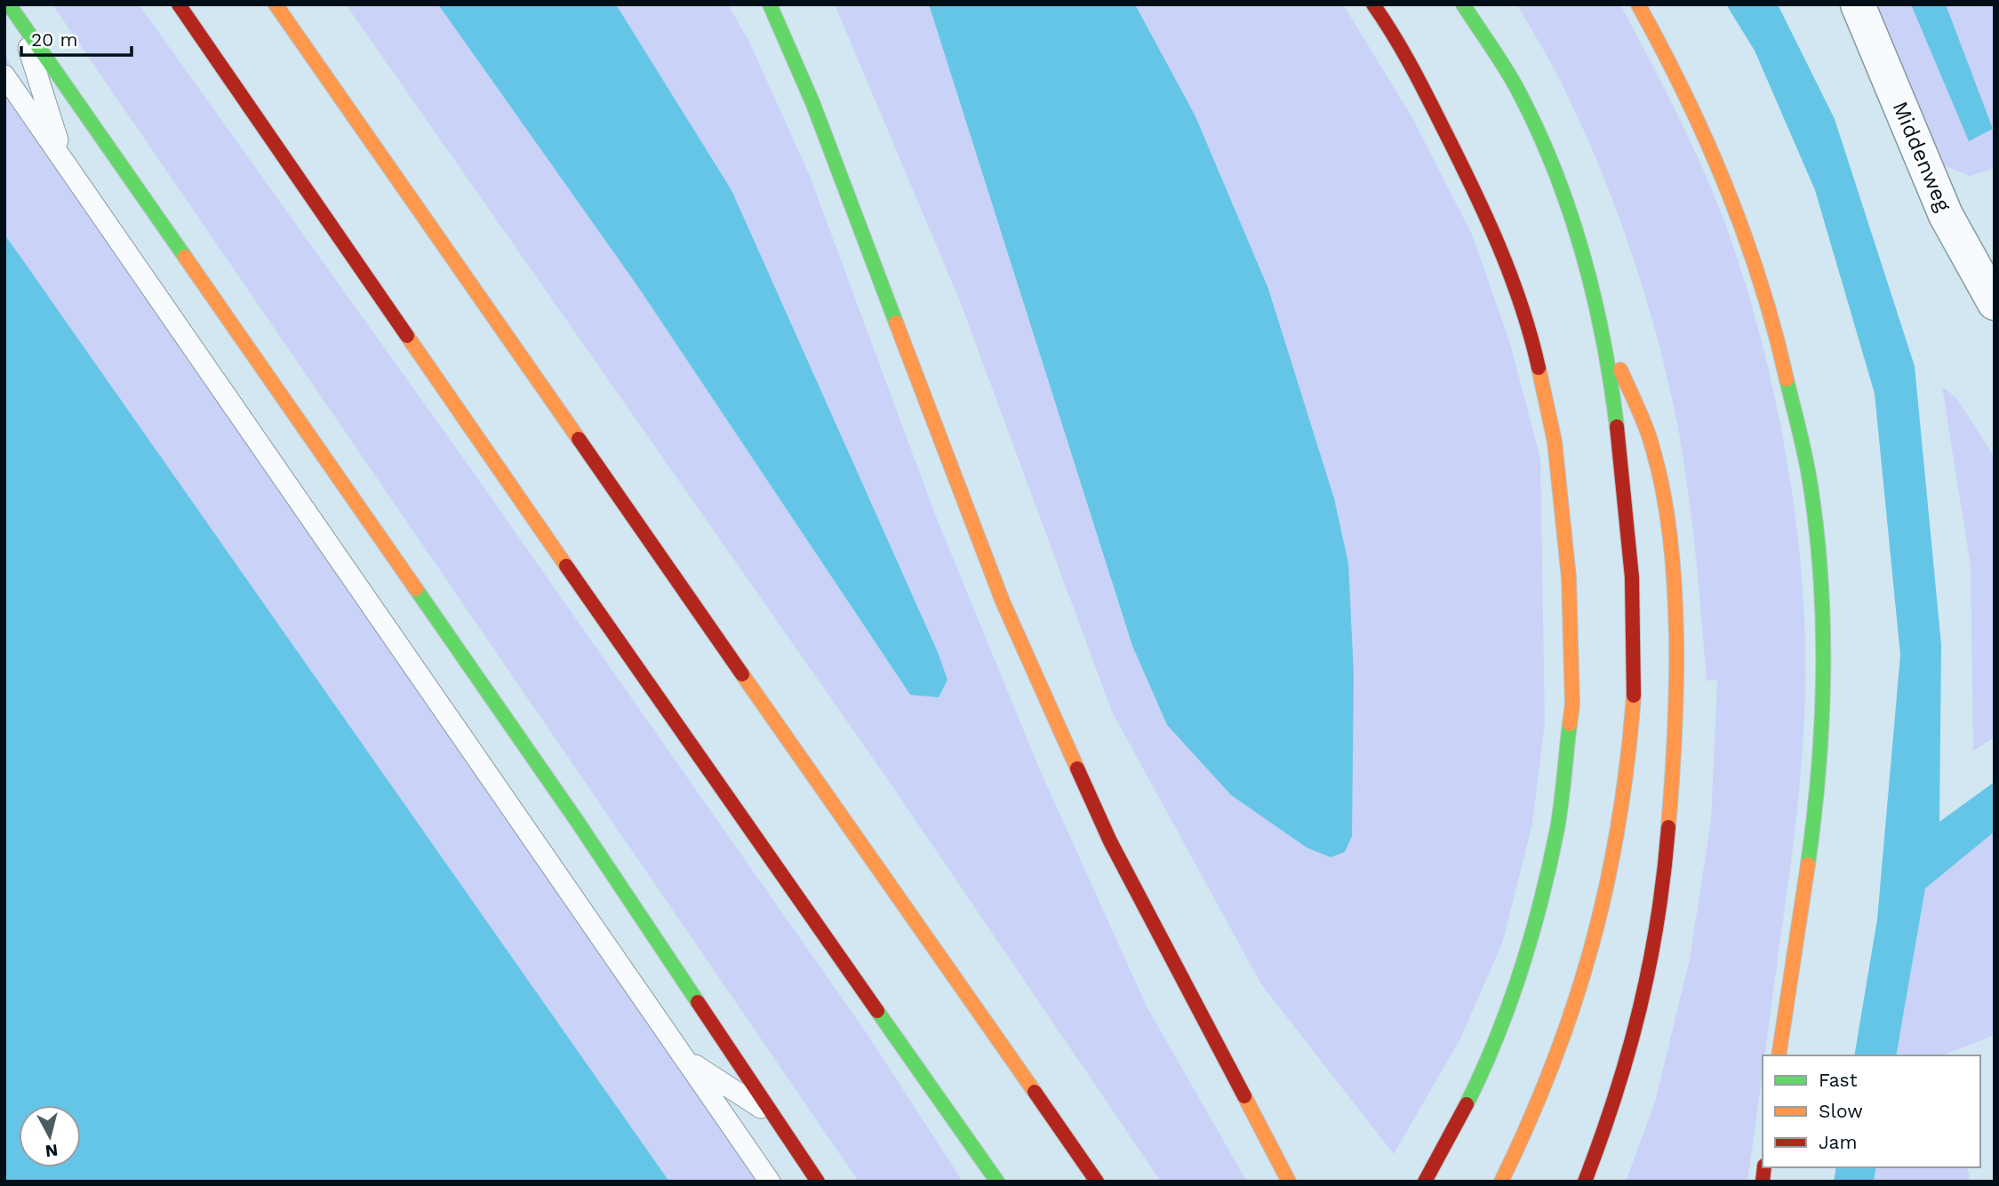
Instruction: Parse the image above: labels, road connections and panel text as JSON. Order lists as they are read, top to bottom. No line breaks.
{"streets":{"street":["Middenweg"]},"legend":["Fast","Slow","Jam"],"scale_bar":"20 m","north":"bottom"}
